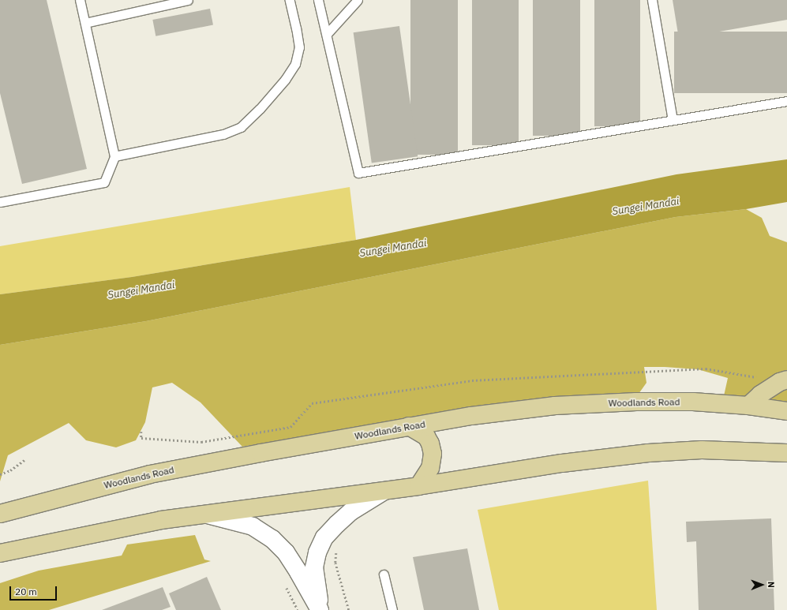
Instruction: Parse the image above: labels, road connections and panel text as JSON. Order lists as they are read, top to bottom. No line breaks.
{"streets":{"main road":["Woodlands Road"]},"water":["Sungei Mandai"],"scale_bar":"20 m","north":"right"}
